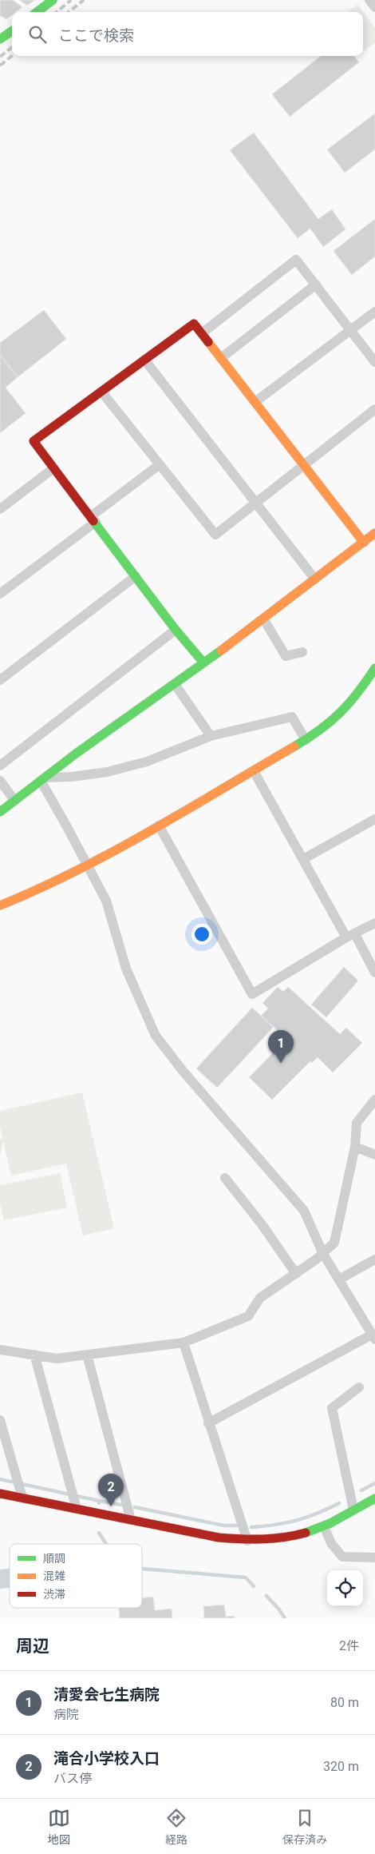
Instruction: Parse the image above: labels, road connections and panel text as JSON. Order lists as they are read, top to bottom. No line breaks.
{"legend":["順調","混雑","渋滞"],"page":{"search":"ここで検索","pins":["1","2"],"heading":["周辺","2件"],"list":[{"mark":"1","name":"清愛会七生病院","note":"病院","value":"80 m"},{"mark":"2","name":"滝合小学校入口","note":"バス停","value":"320 m"}],"nav":["地図","経路","保存済み"]}}
